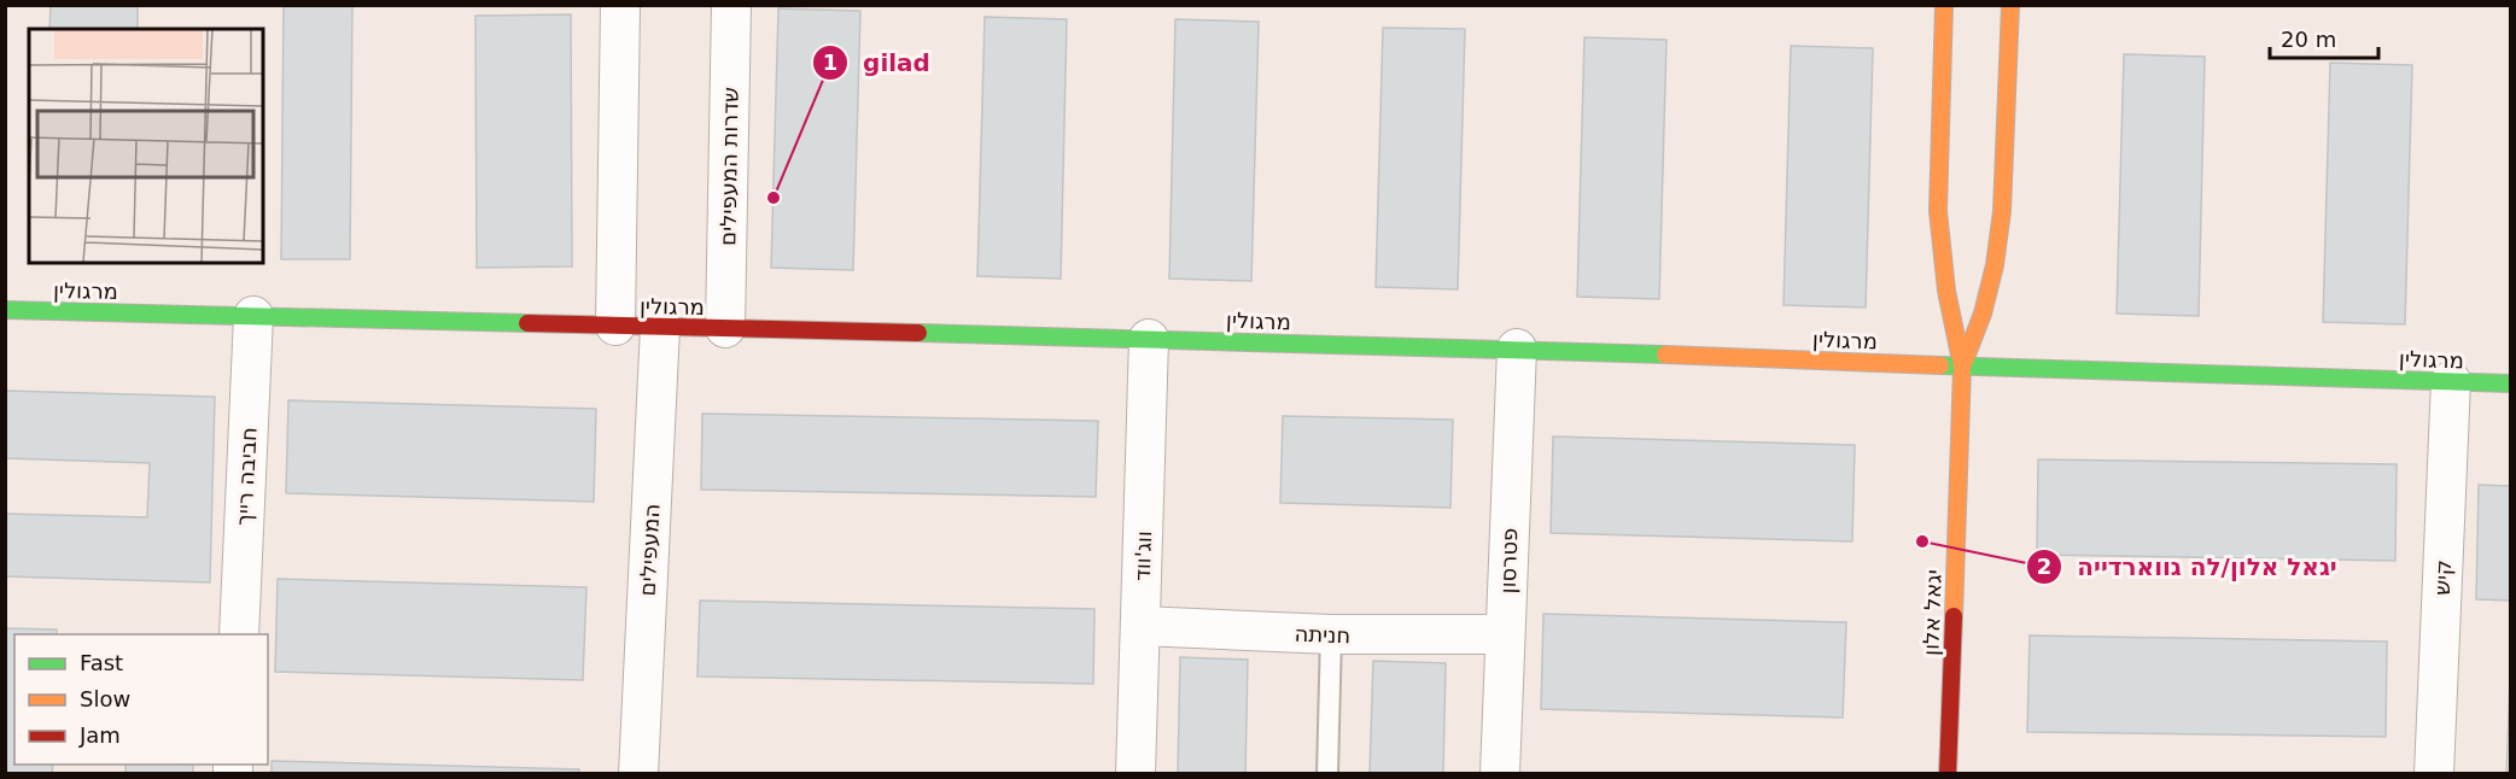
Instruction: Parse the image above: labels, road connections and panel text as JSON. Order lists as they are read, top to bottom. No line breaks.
{"streets":{"street":["שדרות המעפילים","מרגולין","חביבה רייך","המעפילים","ווג'ווד","פטרסון","קיש","יגאל אלון","חניתה"]},"crossings":[["שדרות המעפילים","מרגולין"],["מרגולין","חביבה רייך"],["מרגולין","המעפילים"],["מרגולין","ווג'ווד"],["מרגולין","פטרסון"],["מרגולין","קיש"],["מרגולין","יגאל אלון"],["ווג'ווד","חניתה"],["פטרסון","חניתה"]],"places":["gilad","יגאל אלון/לה גווארדייה"],"legend":["Fast","Slow","Jam"],"scale_bar":"20 m"}
